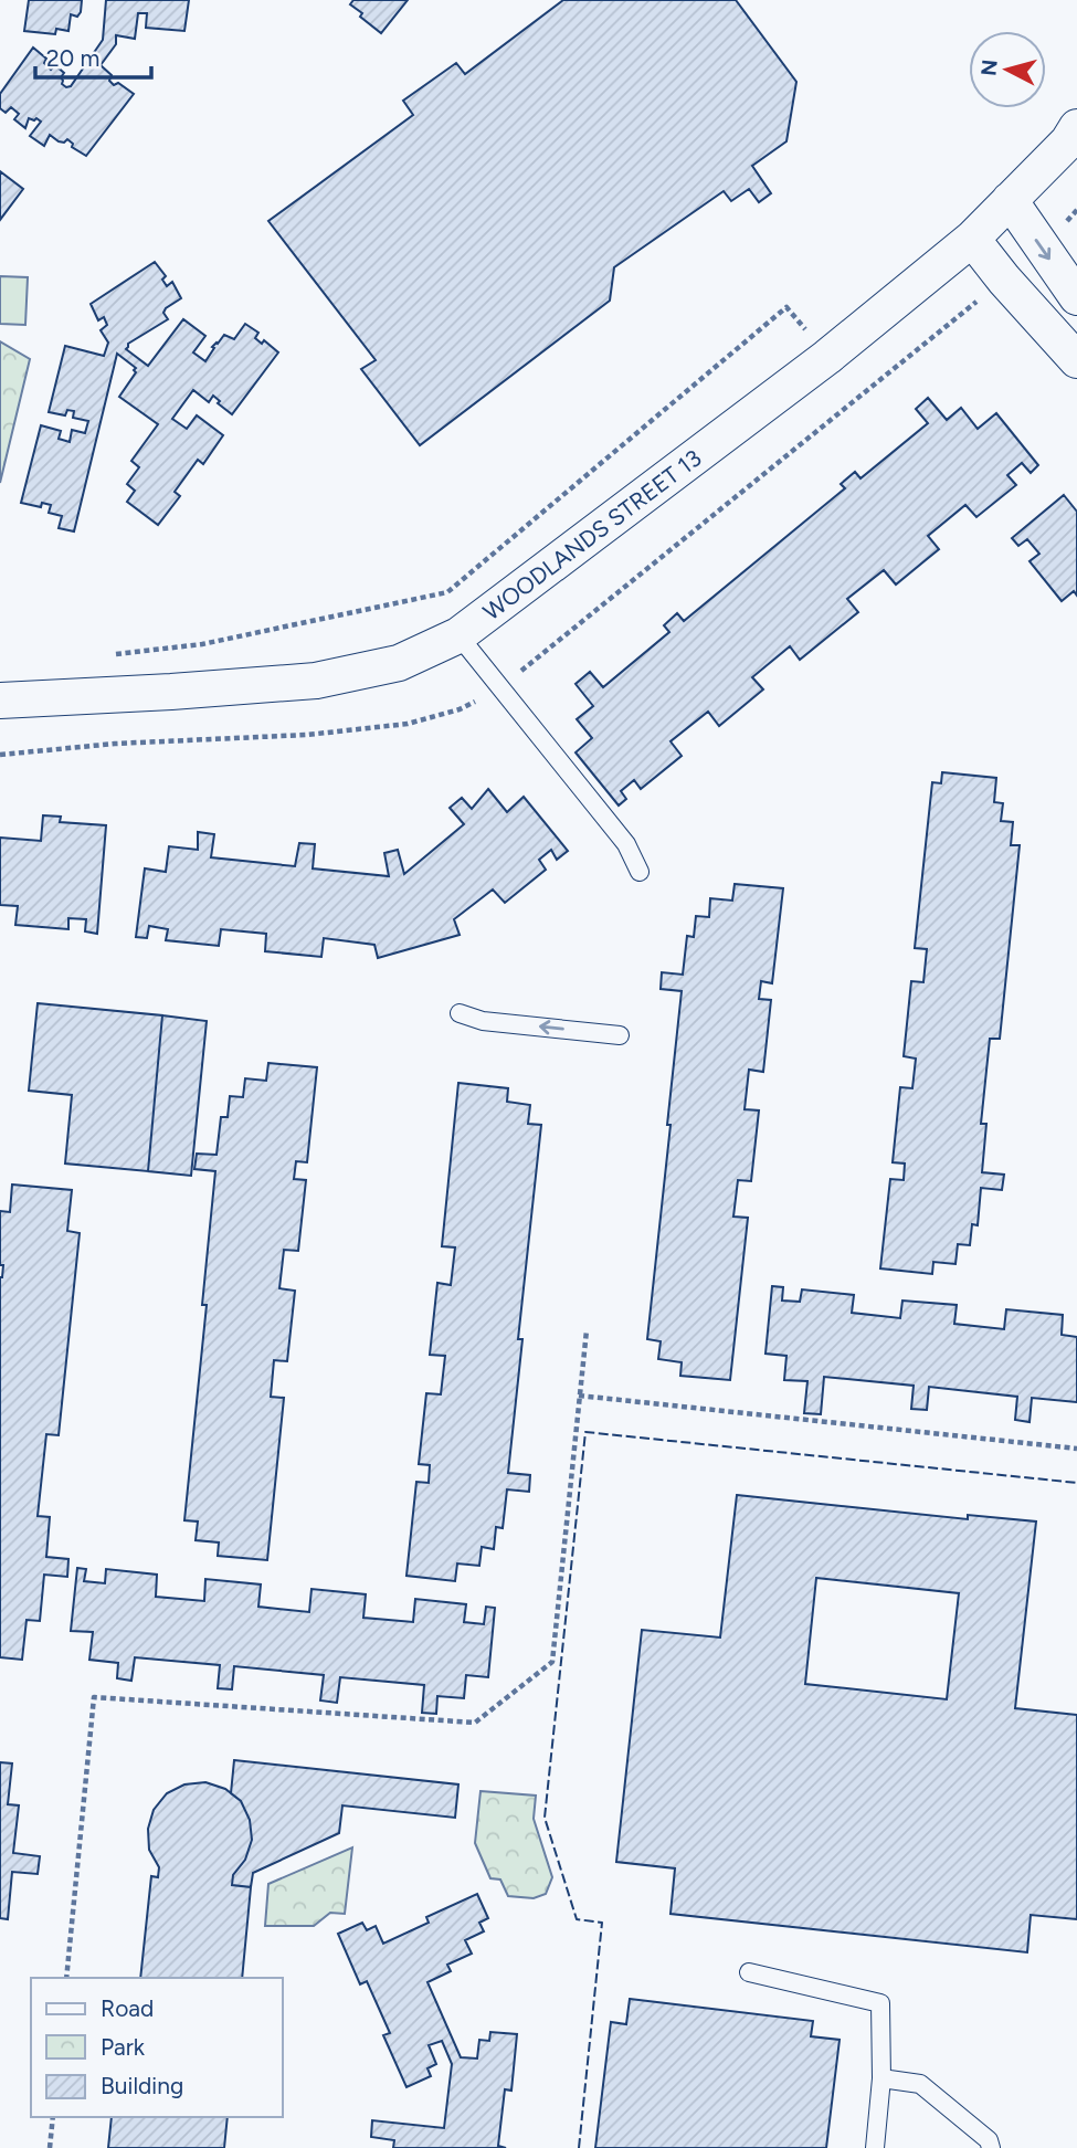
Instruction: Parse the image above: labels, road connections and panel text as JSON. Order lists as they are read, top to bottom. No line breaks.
{"streets":{"street":["WOODLANDS STREET 13"]},"legend":["Road","Park","Building"],"scale_bar":"20 m","north":"left"}
